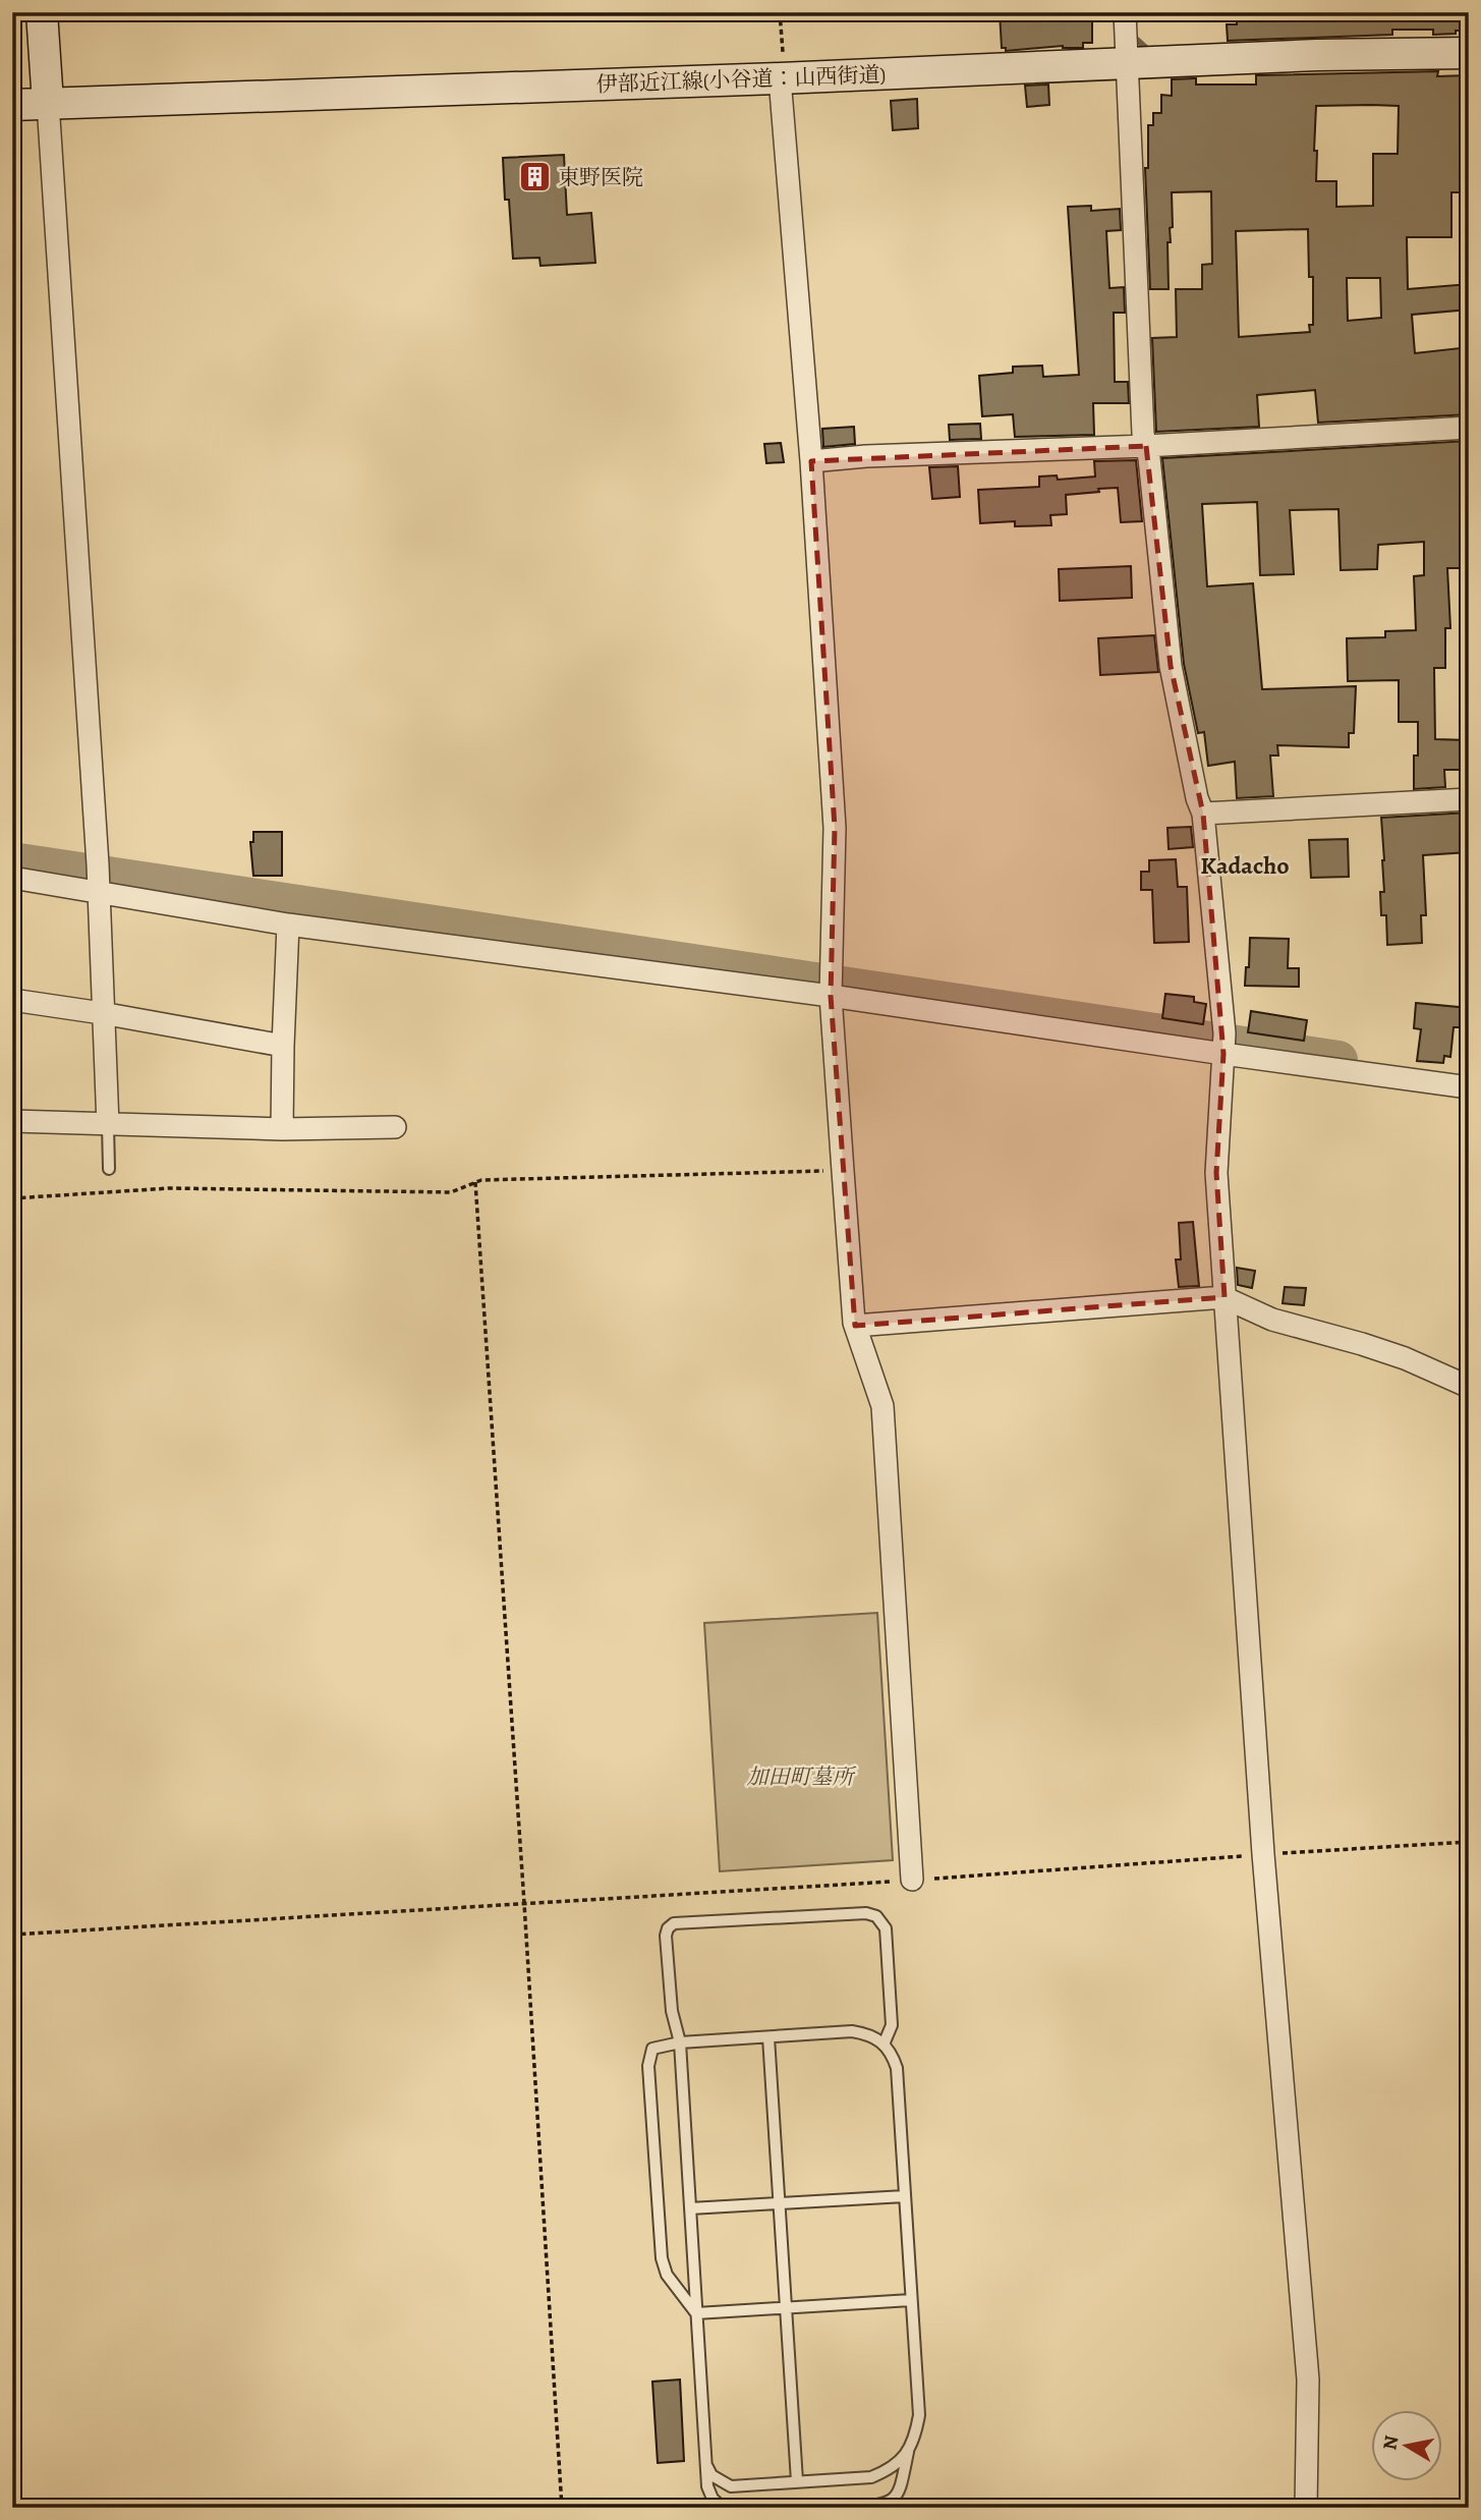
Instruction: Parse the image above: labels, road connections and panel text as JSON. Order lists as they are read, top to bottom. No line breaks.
{"streets":{"main road":["伊部近江線(小谷道：山西街道)"]},"districts":["Kadacho"],"parks":["加田町墓所"],"places":{"building":["東野医院"]},"north":"left"}
